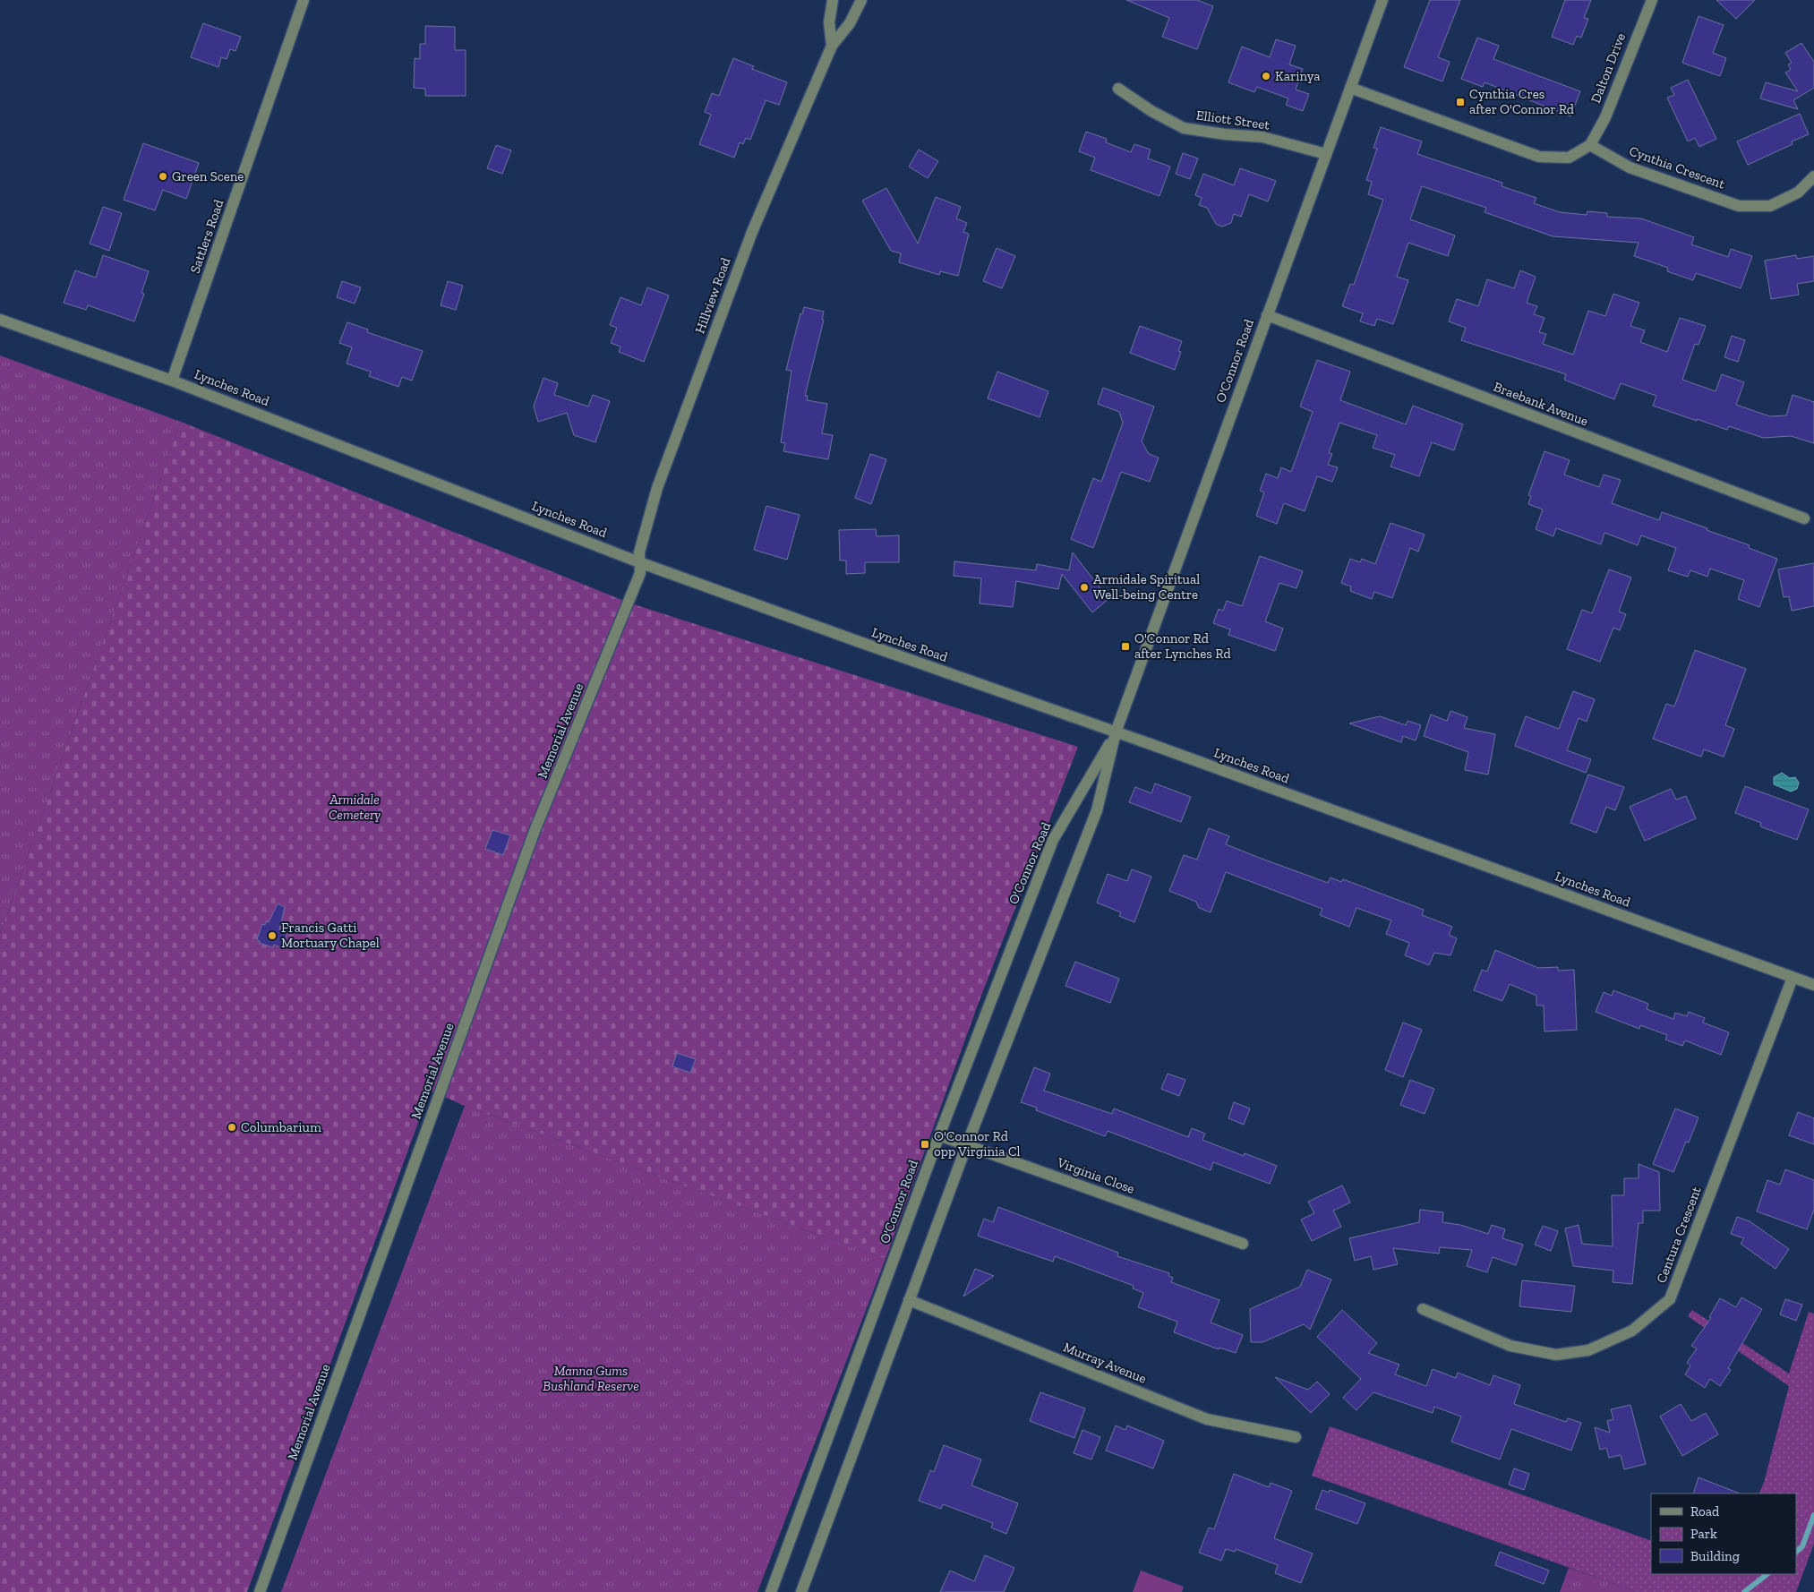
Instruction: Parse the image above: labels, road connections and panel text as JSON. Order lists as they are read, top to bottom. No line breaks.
{"streets":{"street":["Dalton Drive","Elliott Street","Cynthia Crescent","Sattlers Road","Hillview Road","O'Connor Road","Lynches Road","Braebank Avenue","Memorial Avenue","Virginia Close","Centura Crescent","Murray Avenue"]},"crossings":[["Dalton Drive","Cynthia Crescent"],["Elliott Street","O'Connor Road"],["Sattlers Road","Lynches Road"],["Hillview Road","Lynches Road"],["Hillview Road","Memorial Avenue"],["O'Connor Road","Lynches Road"],["O'Connor Road","Braebank Avenue"],["O'Connor Road","Virginia Close"],["O'Connor Road","Murray Avenue"],["Lynches Road","Memorial Avenue"],["Lynches Road","Centura Crescent"]],"parks":["Armidale Cemetery","Manna Gums Bushland Reserve"],"places":{"other":["Karinya","Green Scene","Armidale Spiritual Well-being Centre","Francis Gatti Mortuary Chapel","Columbarium"],"transit":["Cynthia Cres after O'Connor Rd","O'Connor Rd after Lynches Rd","O'Connor Rd opp Virginia Cl"]},"legend":["Road","Park","Building"]}
